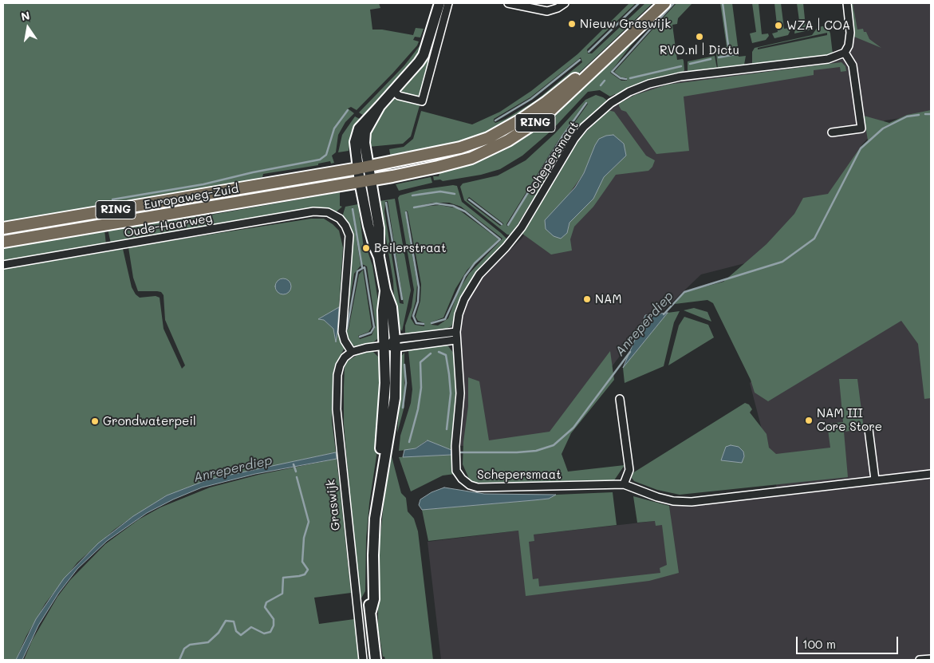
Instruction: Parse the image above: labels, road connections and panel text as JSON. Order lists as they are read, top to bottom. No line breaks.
{"streets":{"main road":["RING","Europaweg-Zuid"],"street":["Schepersmaat","Oude-Haarweg","Graswijk"]},"crossings":[["Oude-Haarweg","Graswijk"]],"water":["Anreperdiep"],"places":["Nieuw Graswijk","WZA | COA","RVO.nl | Dictu","Beilerstraat","NAM","NAM III Core Store","Grondwaterpeil"],"scale_bar":"100 m","north":"top"}
